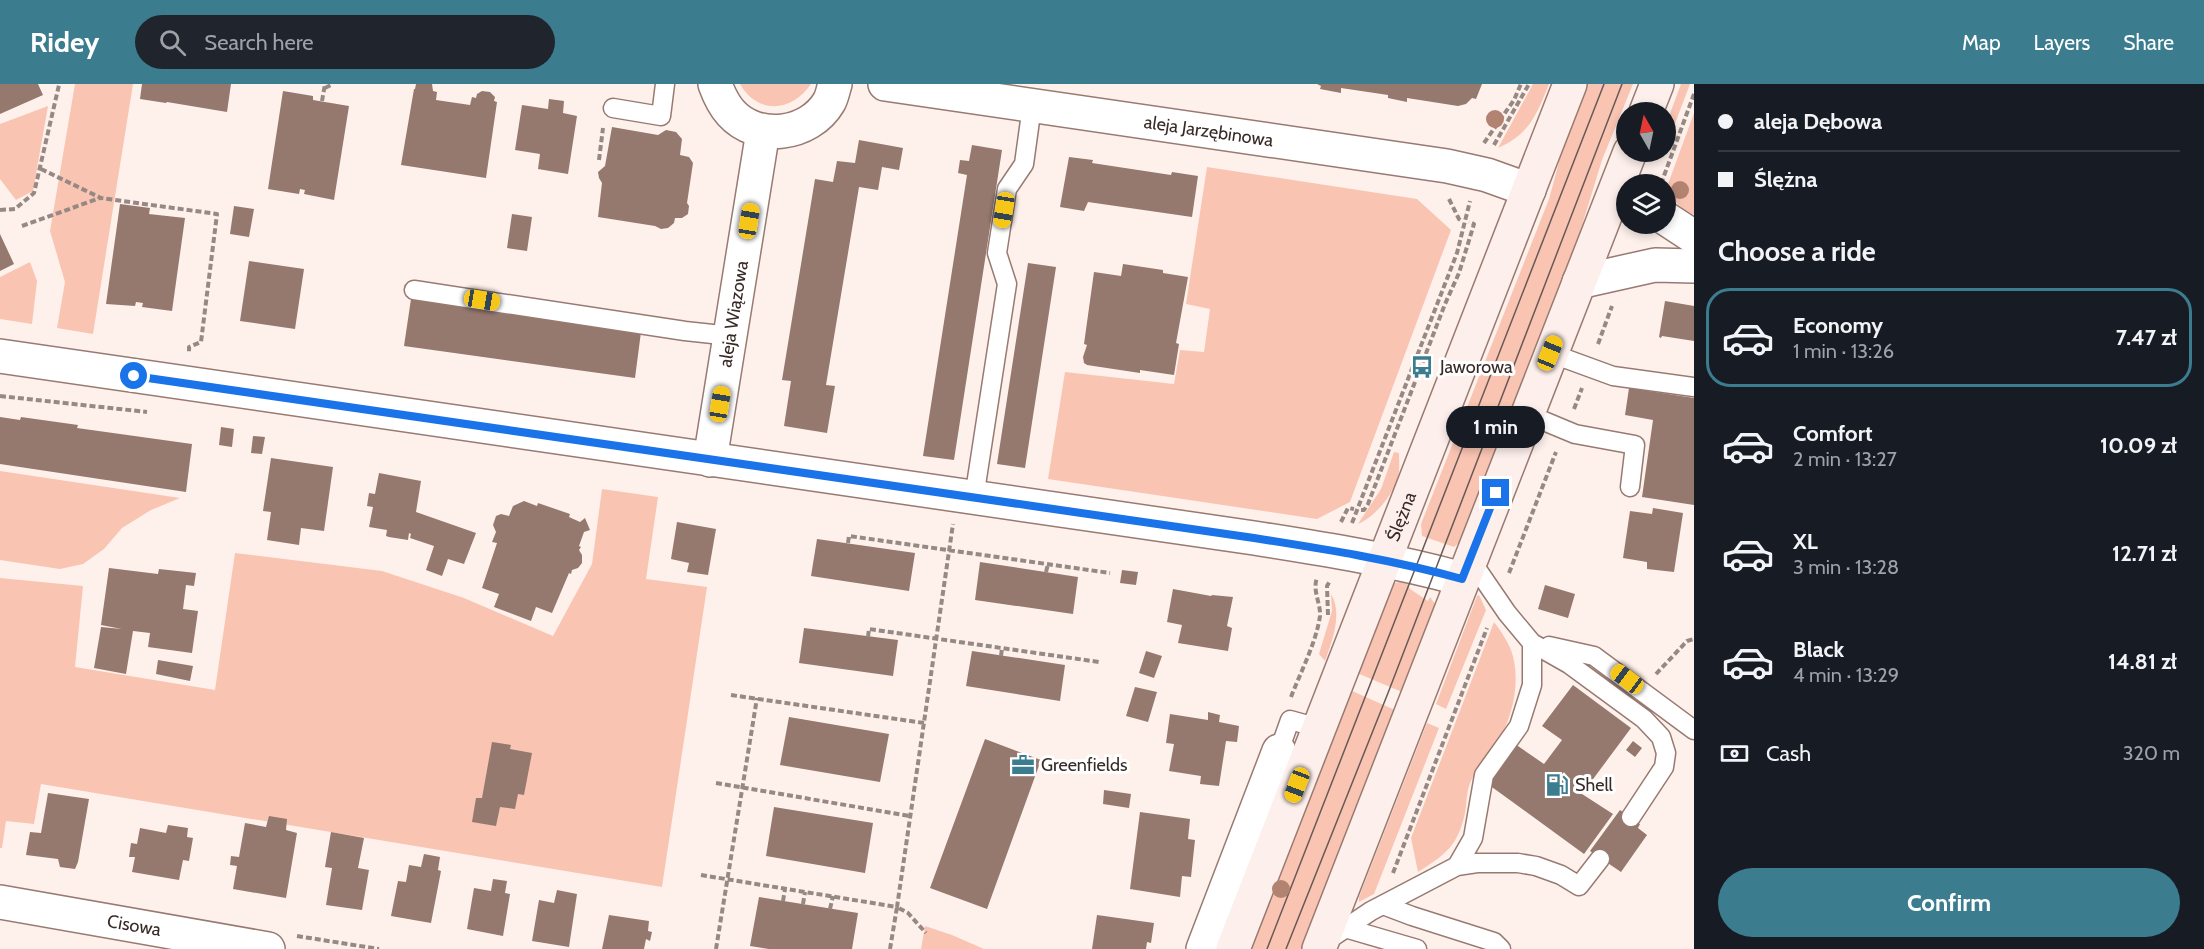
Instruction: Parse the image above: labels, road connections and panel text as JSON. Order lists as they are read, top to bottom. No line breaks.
{"streets":{"main road":["Ślężna"],"street":["aleja Jarzębinowa","aleja Wiązowa","Cisowa"]},"crossings":[["aleja Jarzębinowa","Ślężna"]],"places":{"bus stop":["Jaworowa"],"office":["Greenfields"],"fuel station":["Shell"]},"north":"top","page":{"header":"Ridey","search":"Search here","nav":["Map","Layers","Share"],"banner":["aleja Dębowa","Ślężna"],"heading":"Choose a ride","list":[{"name":"Economy","note":"1 min · 13:26","value":"7.47 zł"},{"name":"Comfort","note":"2 min · 13:27","value":"10.09 zł"},{"name":"XL","note":"3 min · 13:28","value":"12.71 zł"},{"name":"Black","note":"4 min · 13:29","value":"14.81 zł"}],"bubble":"1 min","pay":["Cash","320 m"],"buttons":"Confirm"}}
